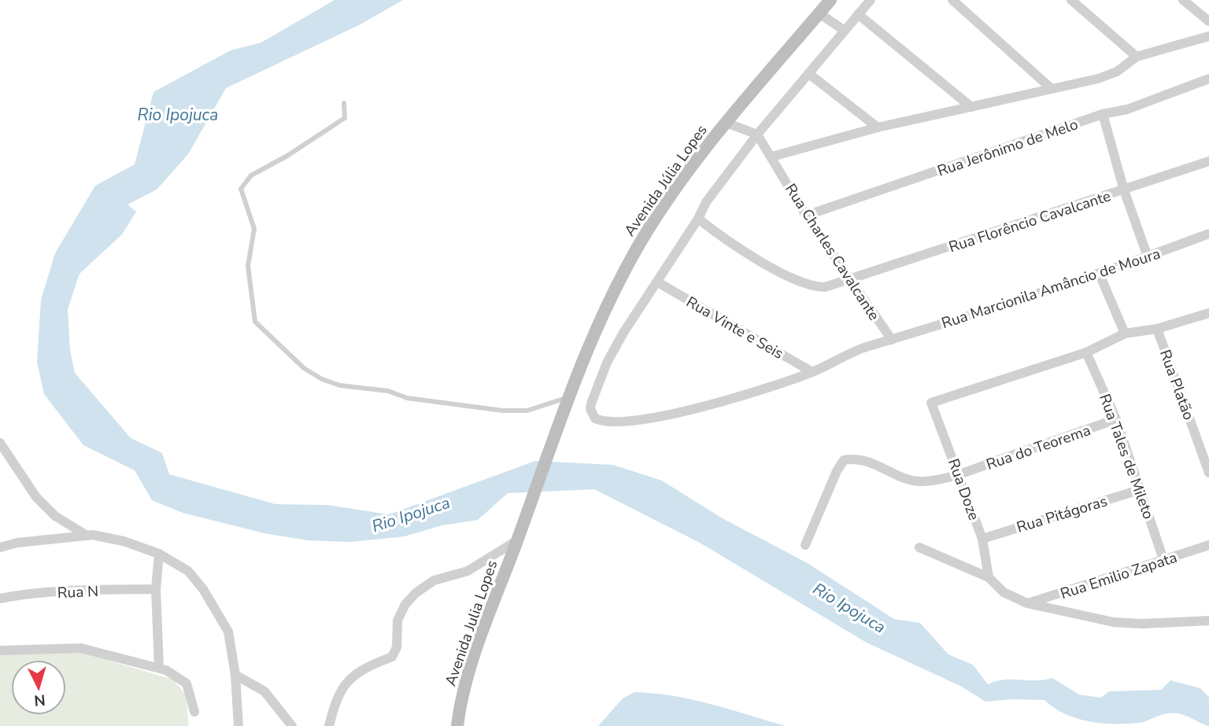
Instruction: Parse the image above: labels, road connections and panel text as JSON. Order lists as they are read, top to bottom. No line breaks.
{"streets":{"main road":["Avenida Júlia Lopes","Avenida Julia Lopes"],"street":["Rua Jerônimo de Melo","Rua Florêncio Cavalcante","Rua Charles Cavalcante","Rua Marcionila Amâncio de Moura","Rua Vinte e Seis","Rua Platão","Rua do Teorema","Rua Tales de Mileto","Rua Doze","Rua Pitágoras","Rua Emilio Zapata","Rua N"]},"crossings":[["Rua Jerônimo de Melo","Rua Charles Cavalcante"],["Avenida Júlia Lopes","Avenida Julia Lopes"],["Rua Florêncio Cavalcante","Rua Charles Cavalcante"],["Rua Charles Cavalcante","Rua Marcionila Amâncio de Moura"],["Rua Marcionila Amâncio de Moura","Rua Vinte e Seis"],["Rua do Teorema","Rua Tales de Mileto"],["Rua do Teorema","Rua Doze"],["Rua Tales de Mileto","Rua Doze"],["Rua Tales de Mileto","Rua Pitágoras"],["Rua Tales de Mileto","Rua Emilio Zapata"],["Rua Doze","Rua Pitágoras"]],"water":["Rio Ipojuca"],"north":"bottom"}
